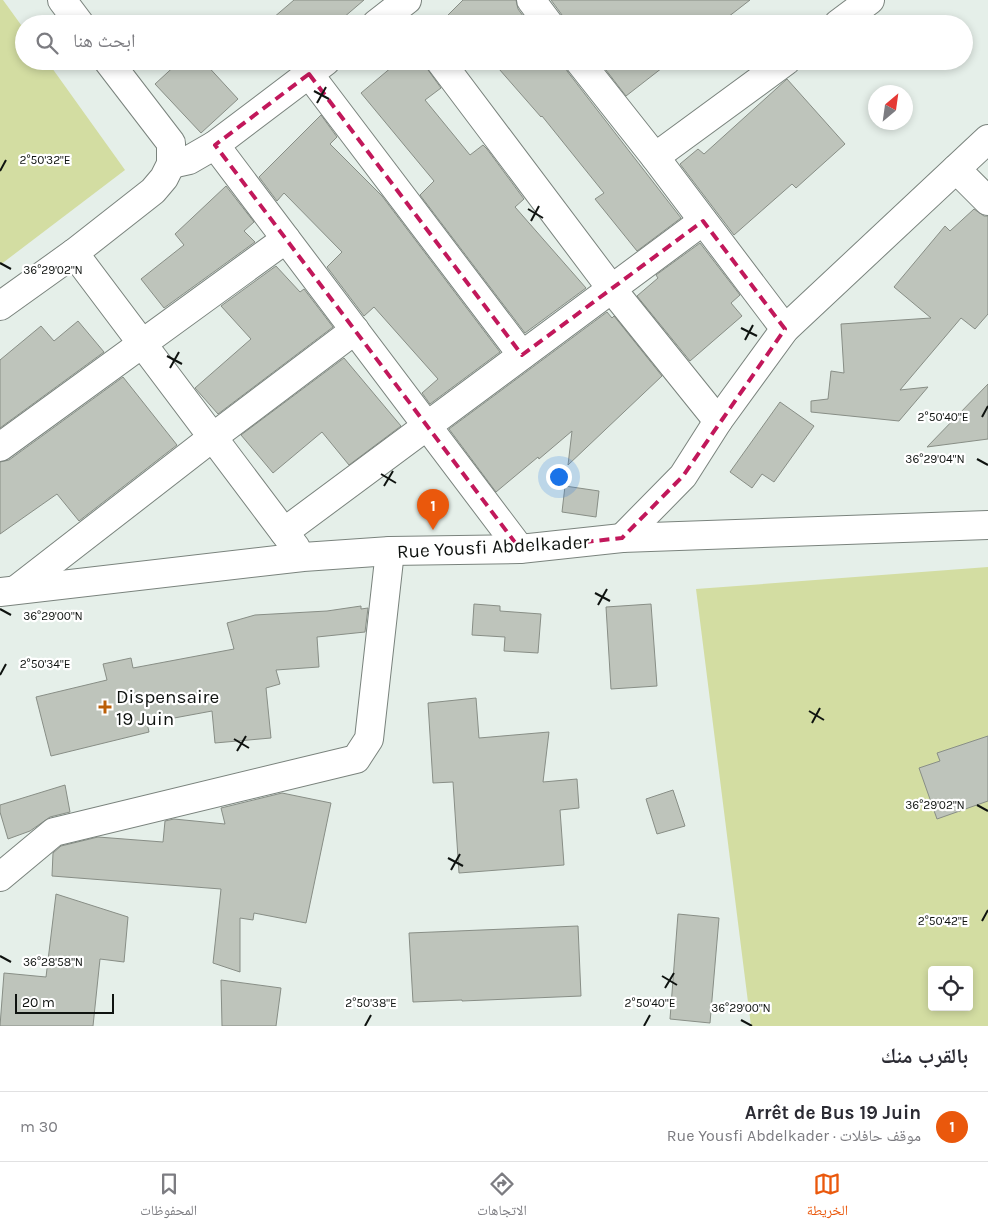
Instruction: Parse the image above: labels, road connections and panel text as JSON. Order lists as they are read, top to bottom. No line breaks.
{"streets":{"street":["Rue Yousfi Abdelkader"]},"places":{"health":["Dispensaire 19 Juin"]},"scale_bar":"20 m","north":"top right","page":{"search":"ابحث هنا","pins":"1","scale":"20 m","heading":"بالقرب منك","list":[{"mark":"1","name":"Arrêt de Bus 19 Juin","note":"موقف حافلات · Rue Yousfi Abdelkader","value":"30 m"}],"nav":["الخريطة","الاتجاهات","المحفوظات"]},"coordinates":["2°50'32\"E","36°29'02\"N","2°50'40\"E","36°29'04\"N","36°29'00\"N","2°50'34\"E","2°50'42\"E","36°28'58\"N","2°50'38\"E"]}
